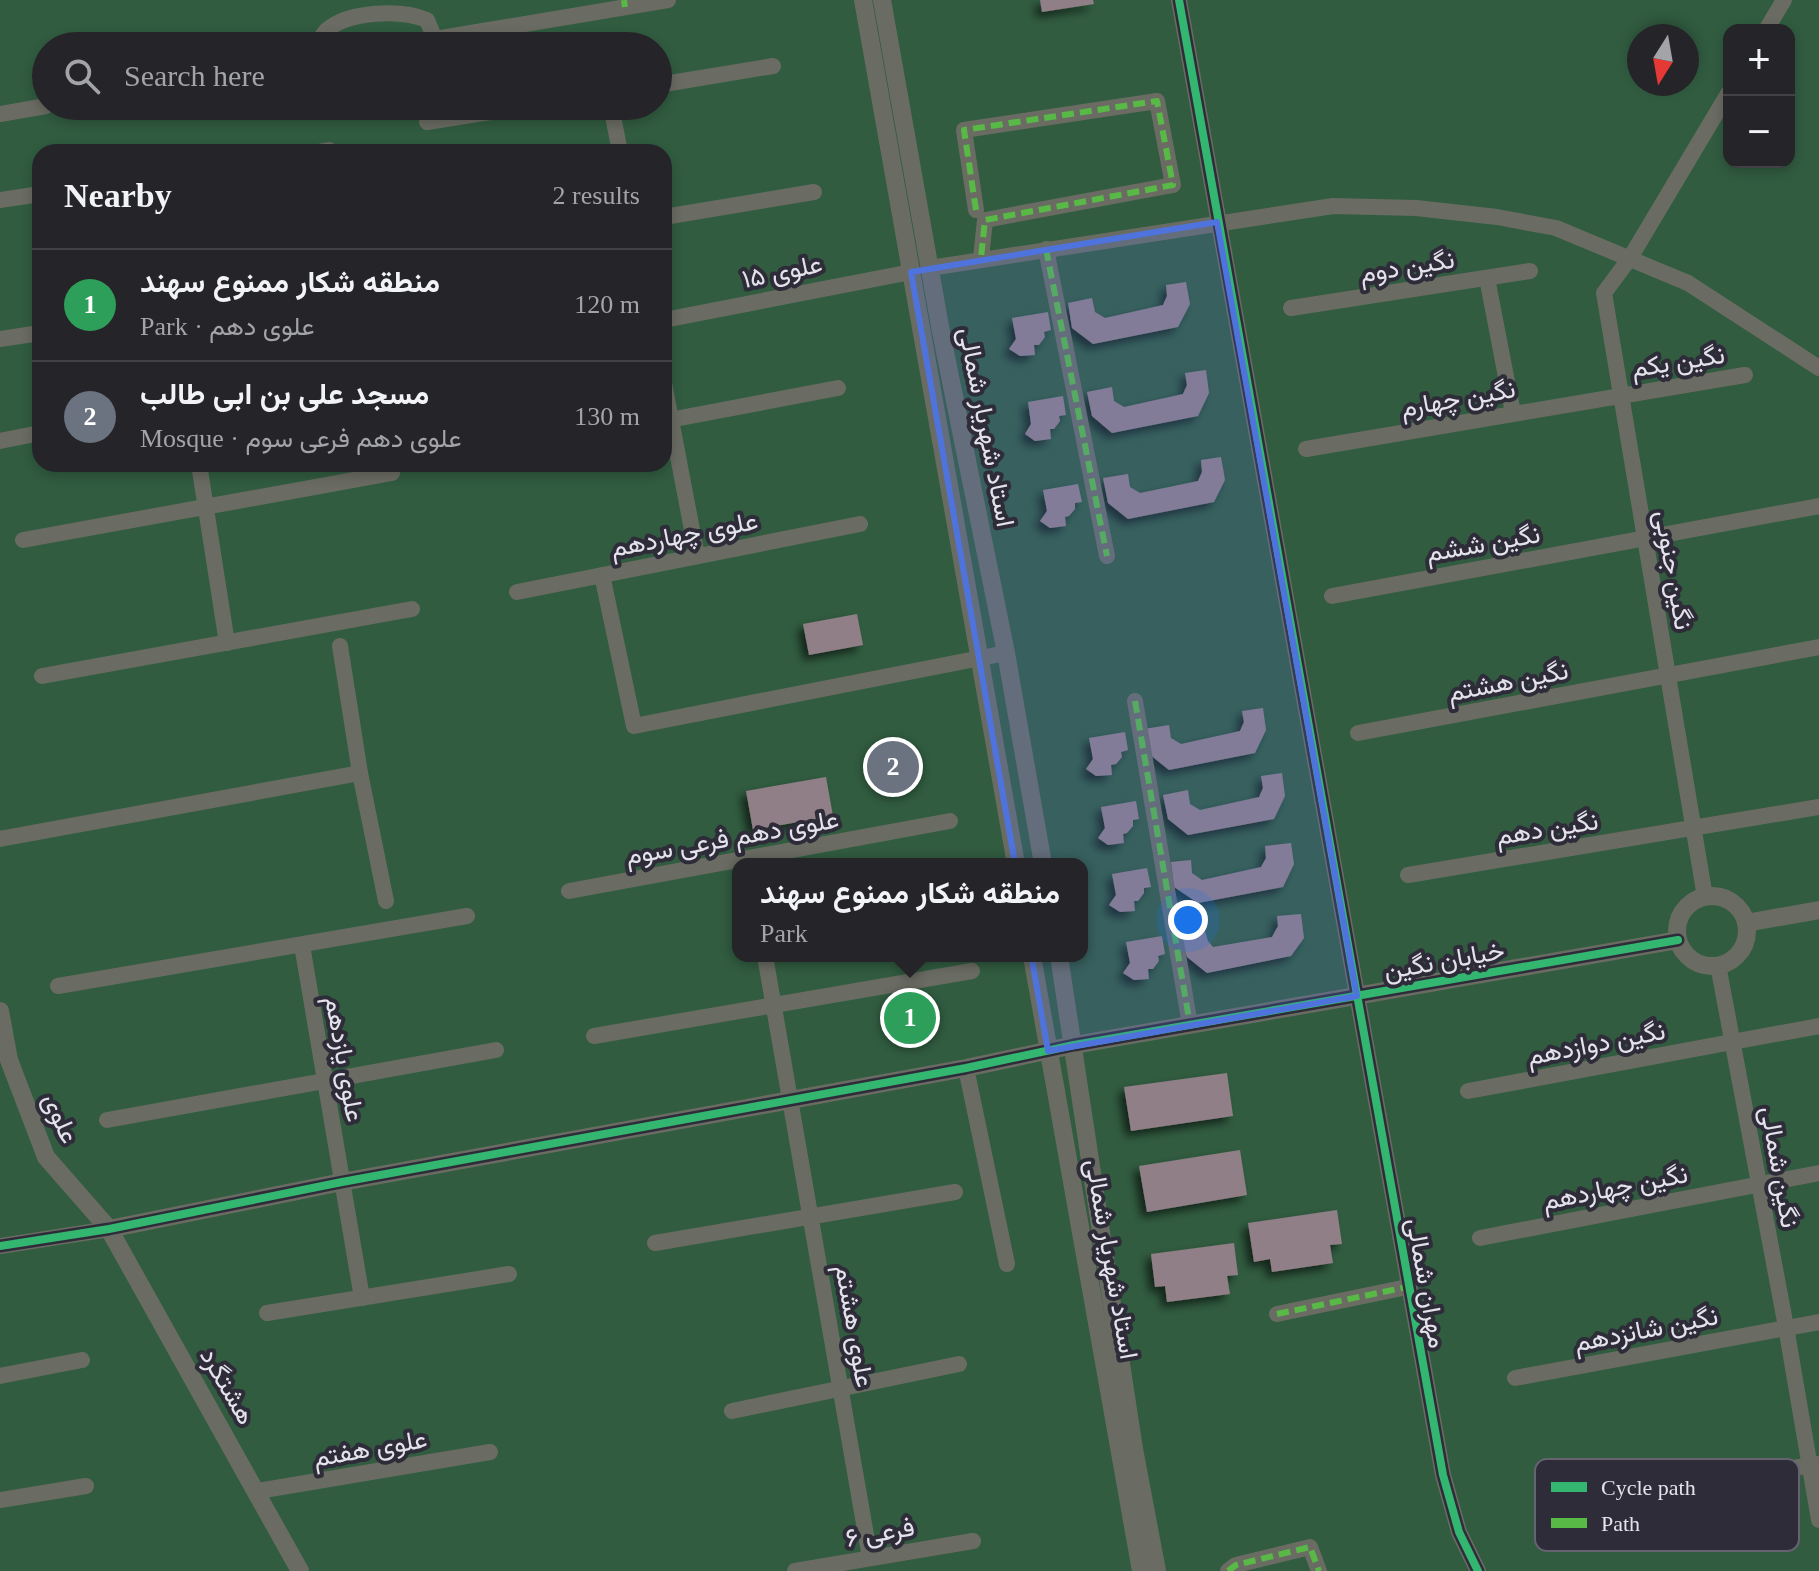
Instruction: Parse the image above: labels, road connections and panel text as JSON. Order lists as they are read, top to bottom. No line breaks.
{"streets":{"street":["نگین دوم","علوی ۱۵","نگین یکم","نگین چهارم","استاد شهریار شمالی","علوی چهاردهم","نگین ششم","نگین جنوبی","نگین هشتم","نگین دهم","علوی دهم فرعی سوم","خیابان نگین","نگین دوازدهم","علوی یازدهم","علوی","نگین شمالی","نگین چهاردهم","مهران شمالی","علوی هشتم","نگین شانزدهم","هشتگرد","علوی هفتم","فرعی ۶"]},"crossings":[["علوی ۱۵","استاد شهریار شمالی"],["نگین یکم","نگین چهارم"],["نگین یکم","نگین جنوبی"],["نگین چهارم","نگین جنوبی"],["استاد شهریار شمالی","خیابان نگین"],["نگین ششم","نگین جنوبی"],["نگین جنوبی","نگین هشتم"],["نگین جنوبی","نگین دهم"],["نگین جنوبی","خیابان نگین"],["نگین جنوبی","نگین شمالی"],["خیابان نگین","علوی یازدهم"],["خیابان نگین","علوی"],["خیابان نگین","نگین شمالی"],["خیابان نگین","مهران شمالی"],["خیابان نگین","علوی هشتم"],["خیابان نگین","هشتگرد"],["نگین دوازدهم","نگین شمالی"],["علوی","هشتگرد"],["نگین شمالی","نگین چهاردهم"],["نگین شمالی","نگین شانزدهم"],["علوی هشتم","فرعی ۶"],["هشتگرد","علوی هفتم"]],"legend":["Cycle path","Path"],"north":"bottom","page":{"map_buttons":["+","−"],"search":"Search here","heading":["Nearby","2 results"],"list":[{"mark":"1","name":"منطقه شکار ممنوع سهند","note":"Park · علوی دهم","value":"120 m"},{"mark":"2","name":"مسجد علی بن ابی طالب","note":"Mosque · علوی دهم فرعی سوم","value":"130 m"}],"pins":["2","1"],"popup":["منطقه شکار ممنوع سهند","Park"]}}
